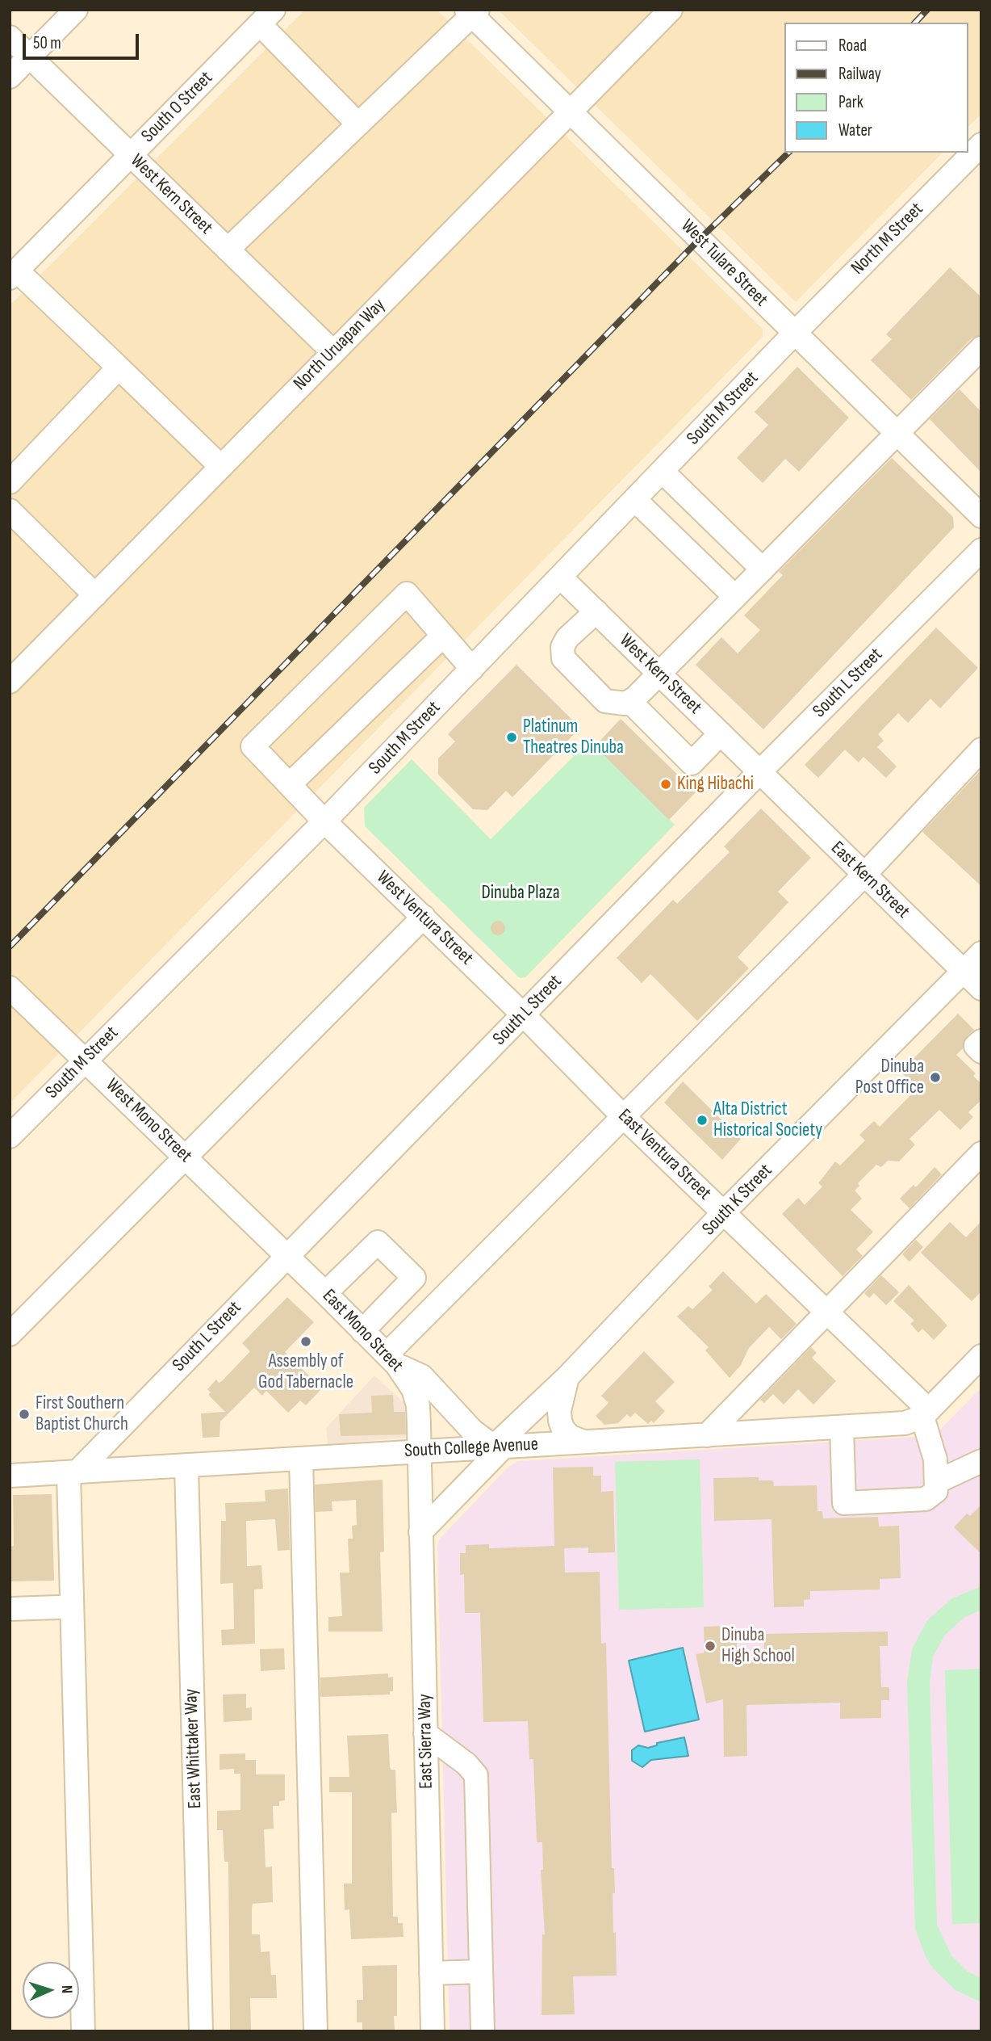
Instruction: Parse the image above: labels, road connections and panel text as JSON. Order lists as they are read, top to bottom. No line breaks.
{"streets":{"street":["South O Street","West Kern Street","North M Street","West Tulare Street","North Uruapan Way","South M Street","South L Street","East Kern Street","West Ventura Street","West Mono Street","East Ventura Street","South K Street","East Mono Street","South College Avenue","East Sierra Way","East Whittaker Way"]},"crossings":[["South O Street","West Kern Street"],["West Kern Street","North Uruapan Way"],["West Kern Street","South M Street"],["West Kern Street","South L Street"],["West Kern Street","East Kern Street"],["North M Street","West Tulare Street"],["North M Street","South M Street"],["West Tulare Street","North Uruapan Way"],["West Tulare Street","South M Street"],["South M Street","West Ventura Street"],["South M Street","West Mono Street"],["South L Street","East Kern Street"],["South L Street","West Ventura Street"],["South L Street","West Mono Street"],["South L Street","East Ventura Street"],["South L Street","East Mono Street"],["South L Street","South College Avenue"],["East Kern Street","South K Street"],["West Ventura Street","East Ventura Street"],["West Mono Street","East Mono Street"],["East Ventura Street","South K Street"],["East Ventura Street","South College Avenue"],["South K Street","South College Avenue"],["South K Street","East Sierra Way"],["East Mono Street","South College Avenue"],["East Mono Street","East Sierra Way"],["South College Avenue","East Sierra Way"],["South College Avenue","East Whittaker Way"]],"parks":["Dinuba Plaza"],"places":["Platinum Theatres Dinuba","King Hibachi","Dinuba Post Office","Alta District Historical Society","Assembly of God Tabernacle","First Southern Baptist Church","Dinuba High School"],"legend":["Road","Railway","Park","Water"],"scale_bar":"50 m","north":"right"}
